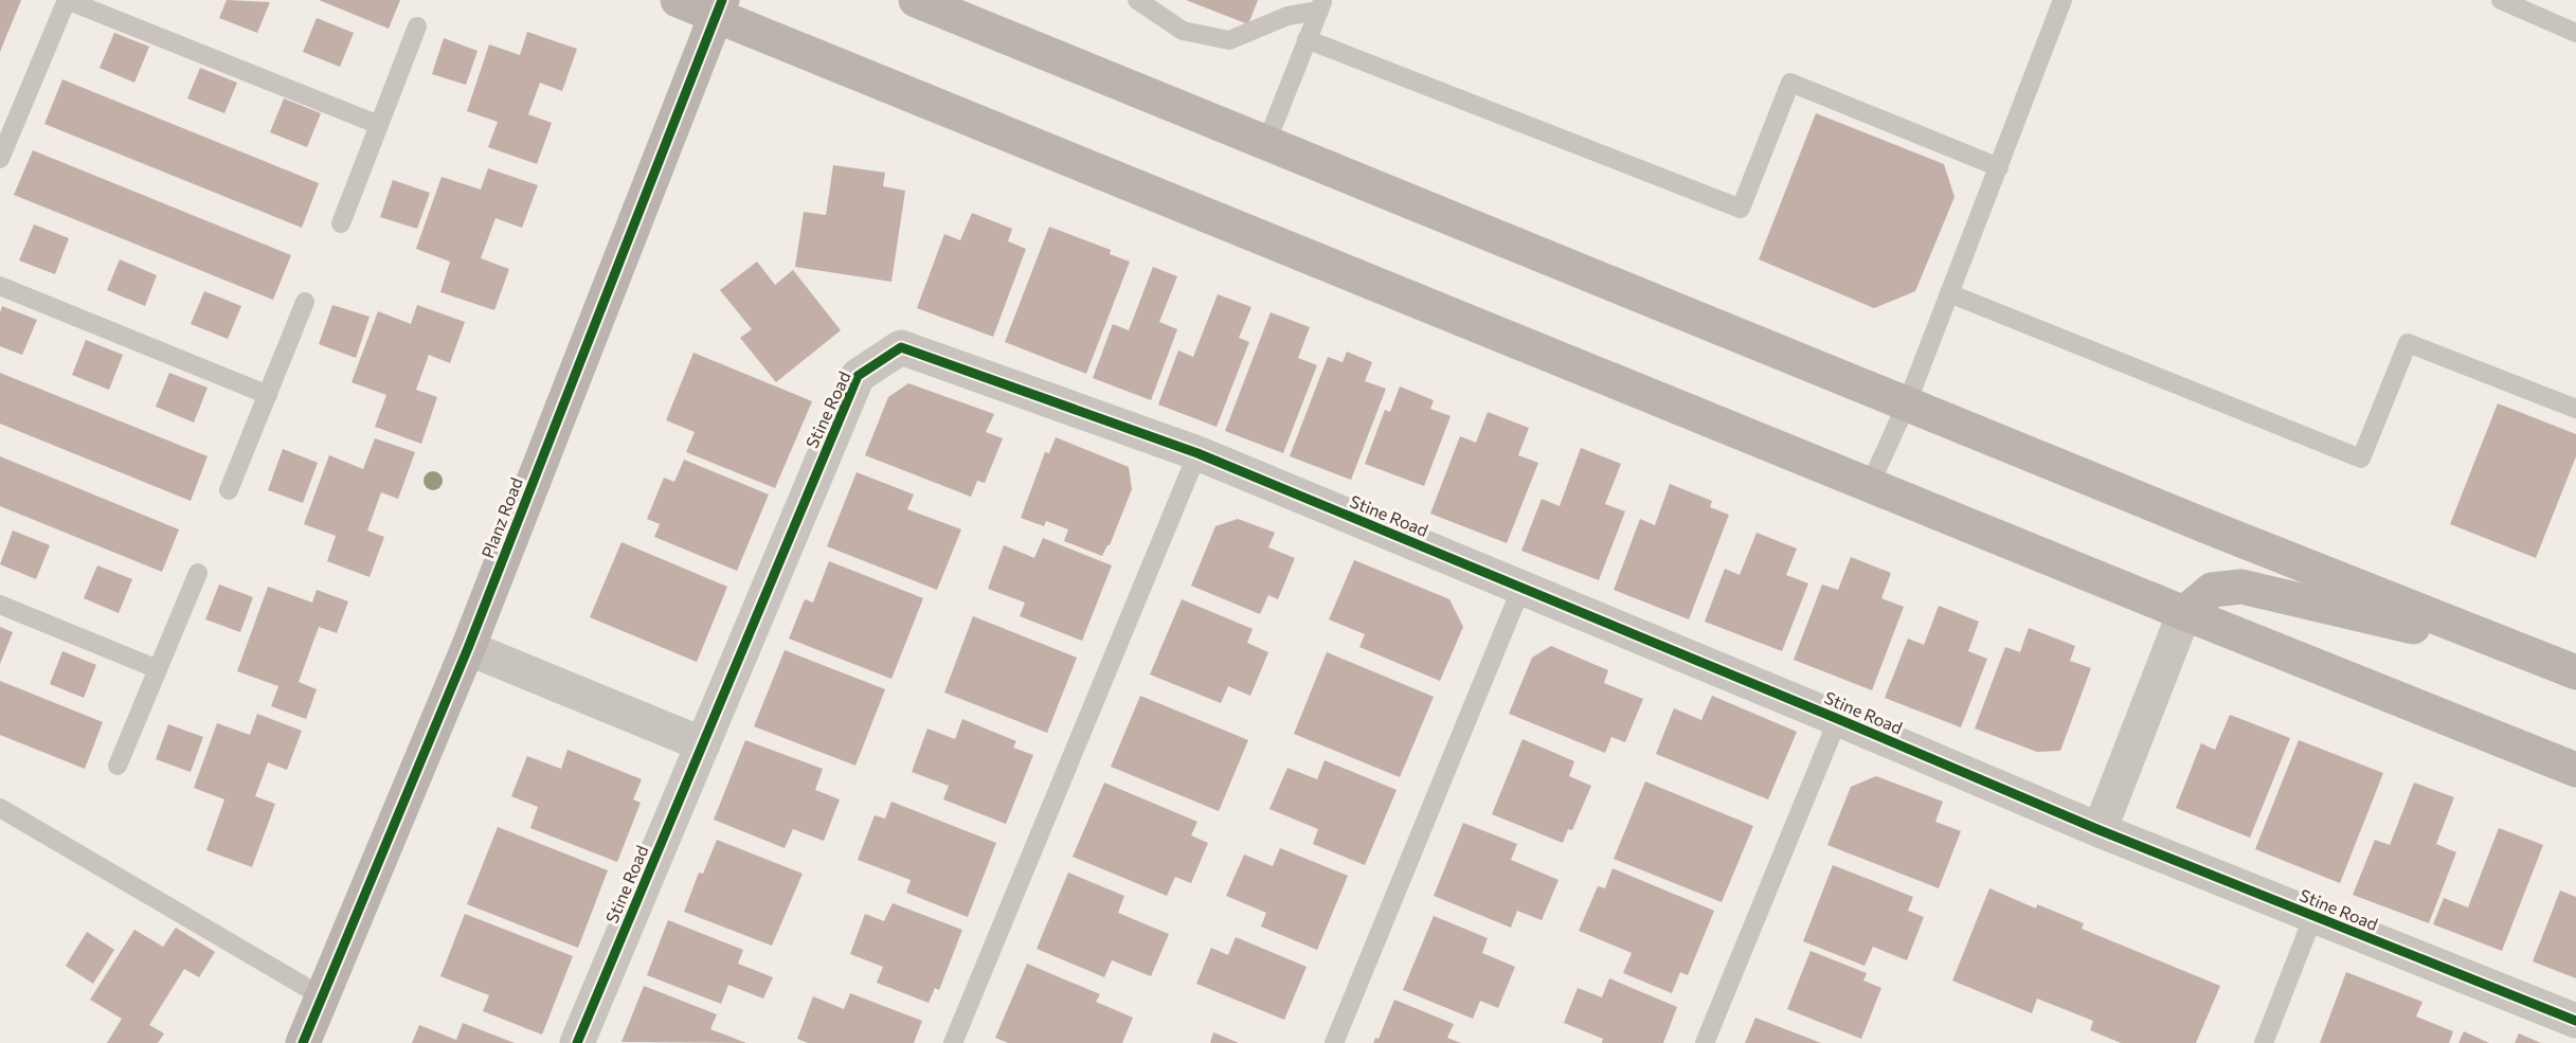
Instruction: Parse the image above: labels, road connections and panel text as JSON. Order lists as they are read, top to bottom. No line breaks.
{"streets":{"main road":["Planz Road"],"street":["Stine Road"]}}
